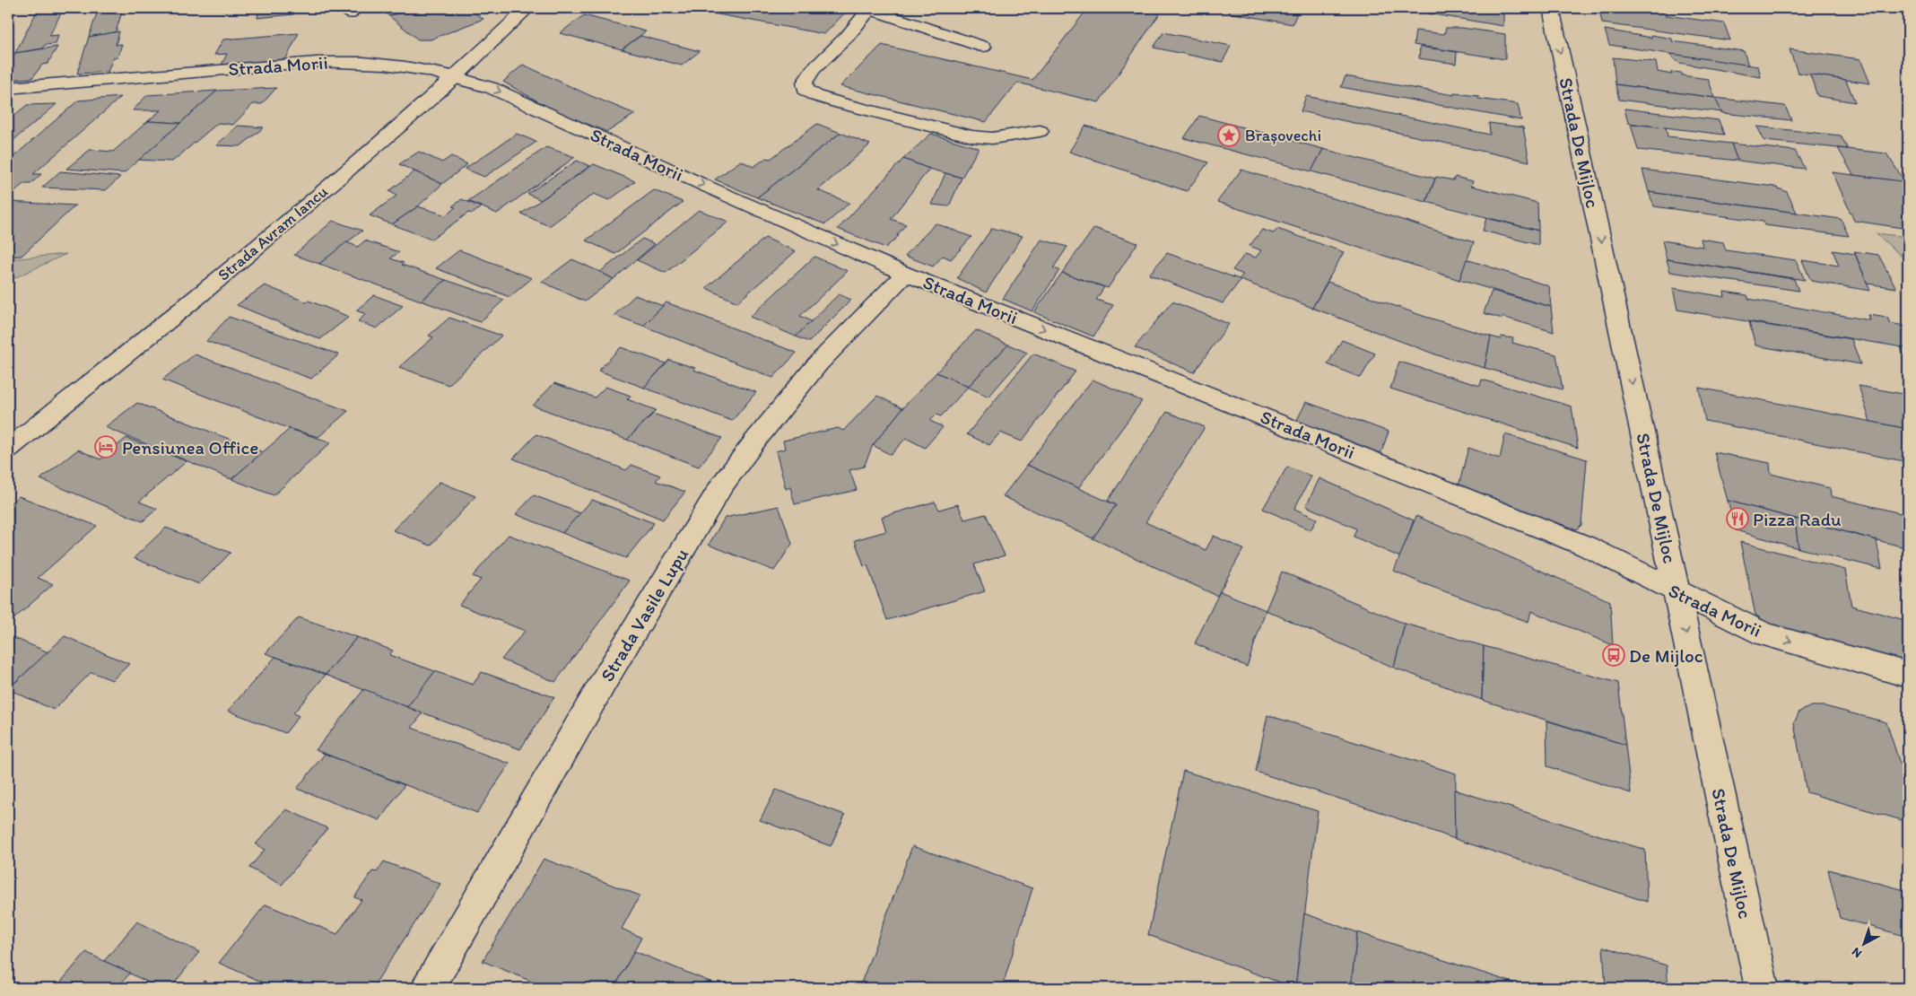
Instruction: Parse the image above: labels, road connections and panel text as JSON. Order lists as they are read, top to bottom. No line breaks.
{"streets":{"street":["Strada Morii","Strada De Mijloc","Strada Avram Iancu","Strada Vasile Lupu"]},"crossings":[["Strada Morii","Strada De Mijloc"],["Strada Morii","Strada Avram Iancu"],["Strada Morii","Strada Vasile Lupu"]],"one_way":["Strada Morii","Strada De Mijloc"],"places":{"place":["Brașovechi"],"hotel":["Pensiunea Office"],"restaurant":["Pizza Radu"],"bus stop":["De Mijloc"]},"north":"bottom left"}
